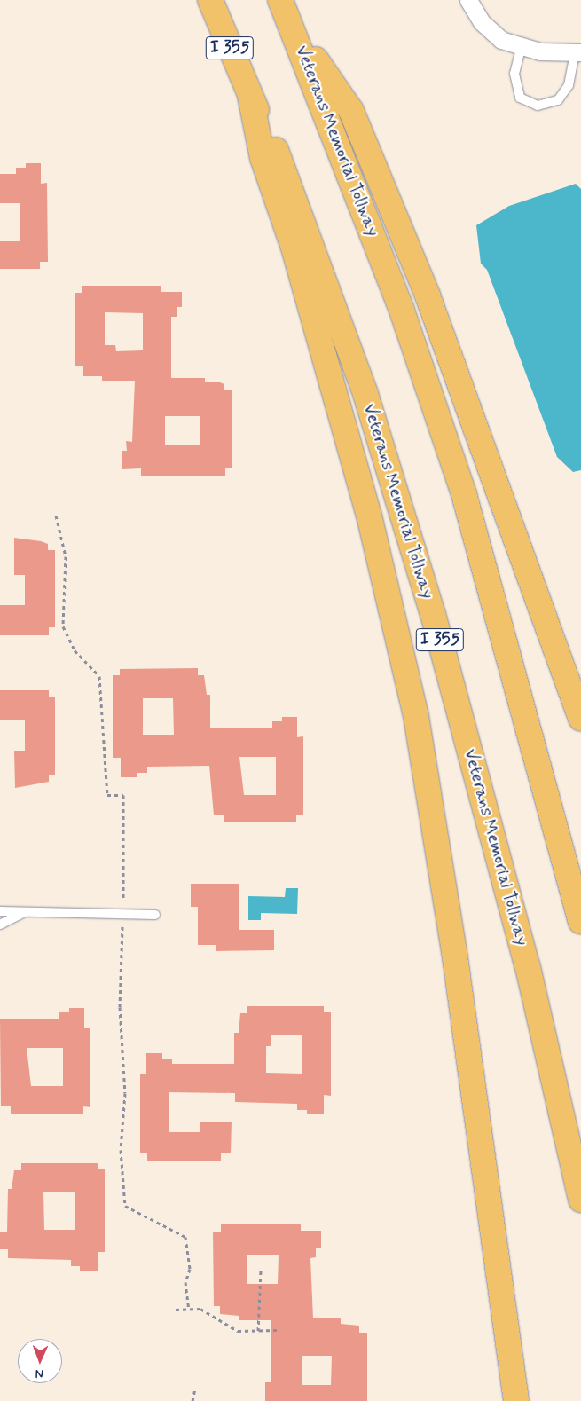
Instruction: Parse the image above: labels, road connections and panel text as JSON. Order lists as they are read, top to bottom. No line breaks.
{"streets":{"highway":["I 355","Veterans Memorial Tollway"]},"north":"bottom"}
